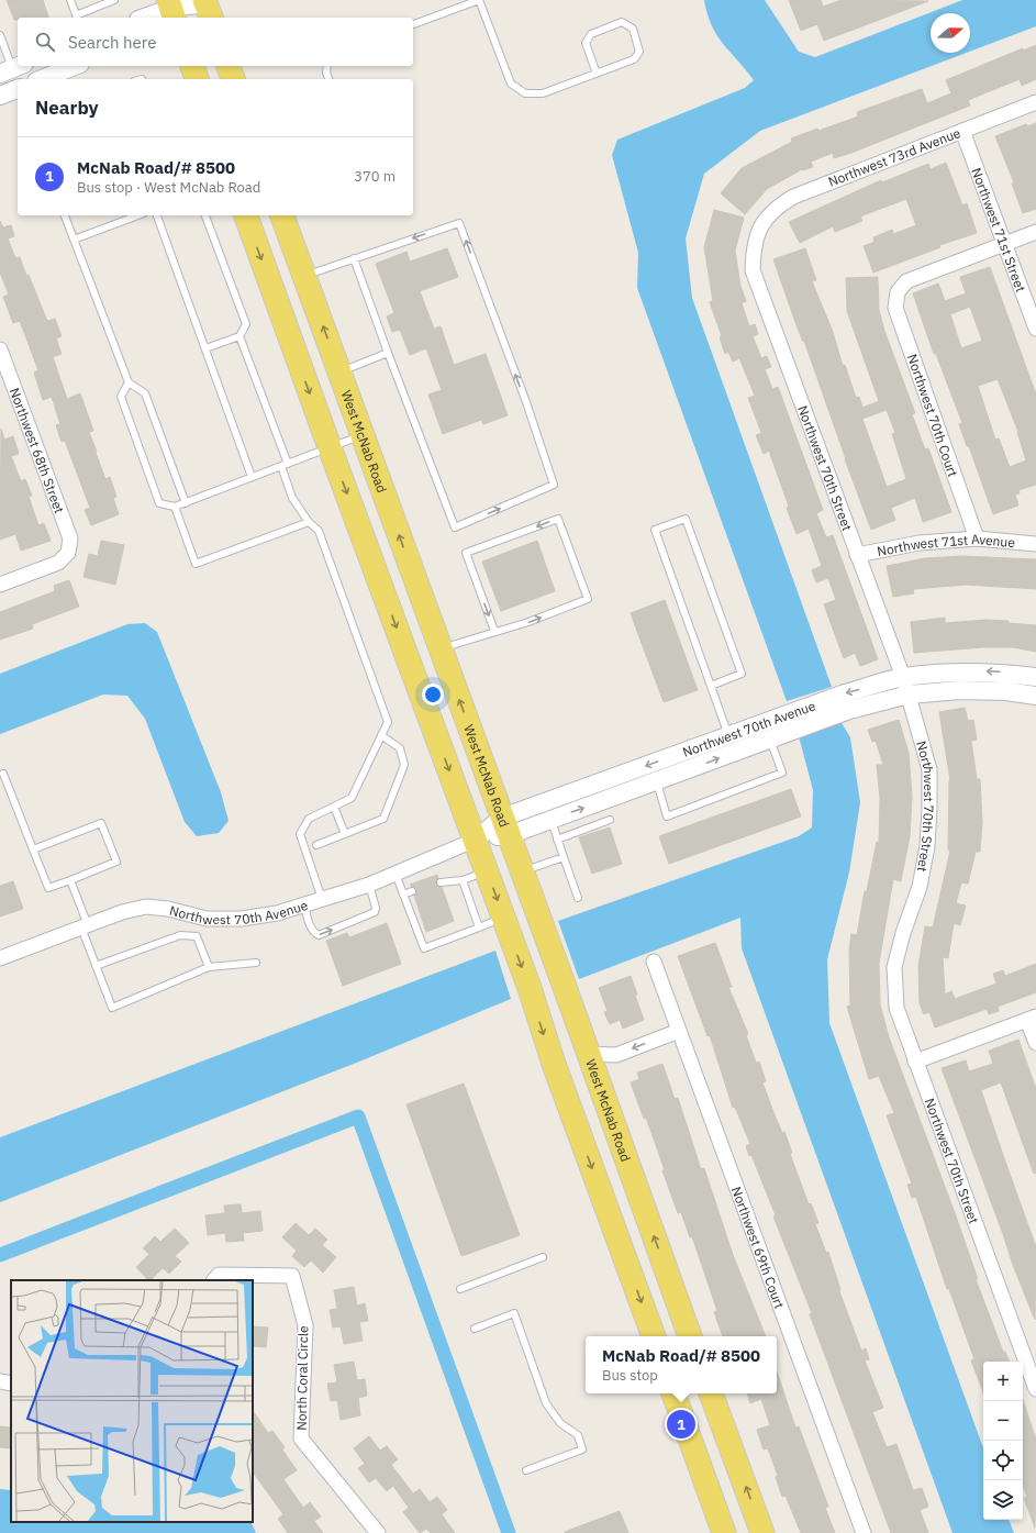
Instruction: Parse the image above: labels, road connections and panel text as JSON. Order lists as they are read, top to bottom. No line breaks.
{"streets":{"main road":["West McNab Road"],"street":["Northwest 73rd Avenue","Northwest 71st Street","Northwest 70th Court","Northwest 68th Street","Northwest 70th Street","Northwest 71st Avenue","Northwest 70th Avenue","Northwest 69th Court","North Coral Circle"]},"crossings":[["Northwest 73rd Avenue","Northwest 71st Street"],["Northwest 73rd Avenue","Northwest 70th Street"],["Northwest 71st Street","Northwest 70th Court"],["Northwest 70th Court","Northwest 71st Avenue"],["West McNab Road","Northwest 70th Avenue"],["Northwest 70th Street","Northwest 71st Avenue"],["Northwest 70th Street","Northwest 70th Avenue"]],"north":"right","page":{"search":"Search here","heading":"Nearby","list":[{"mark":"1","name":"McNab Road/# 8500","note":"Bus stop · West McNab Road","value":"370 m"}],"popup":["McNab Road/# 8500","Bus stop"],"map_buttons":["+","−"],"pins":"1"}}
